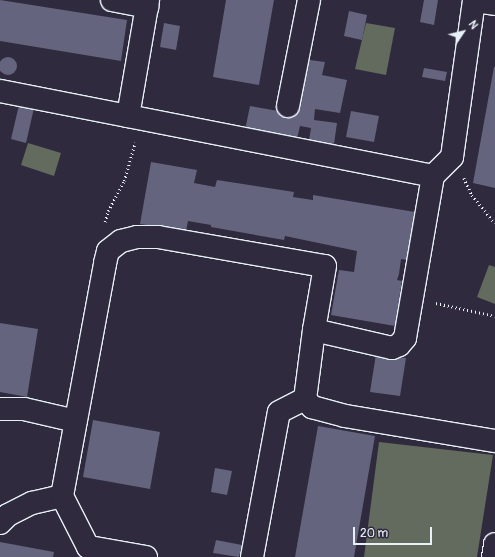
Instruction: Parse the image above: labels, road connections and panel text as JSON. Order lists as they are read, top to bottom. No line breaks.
{"scale_bar":"20 m","north":"top right"}
